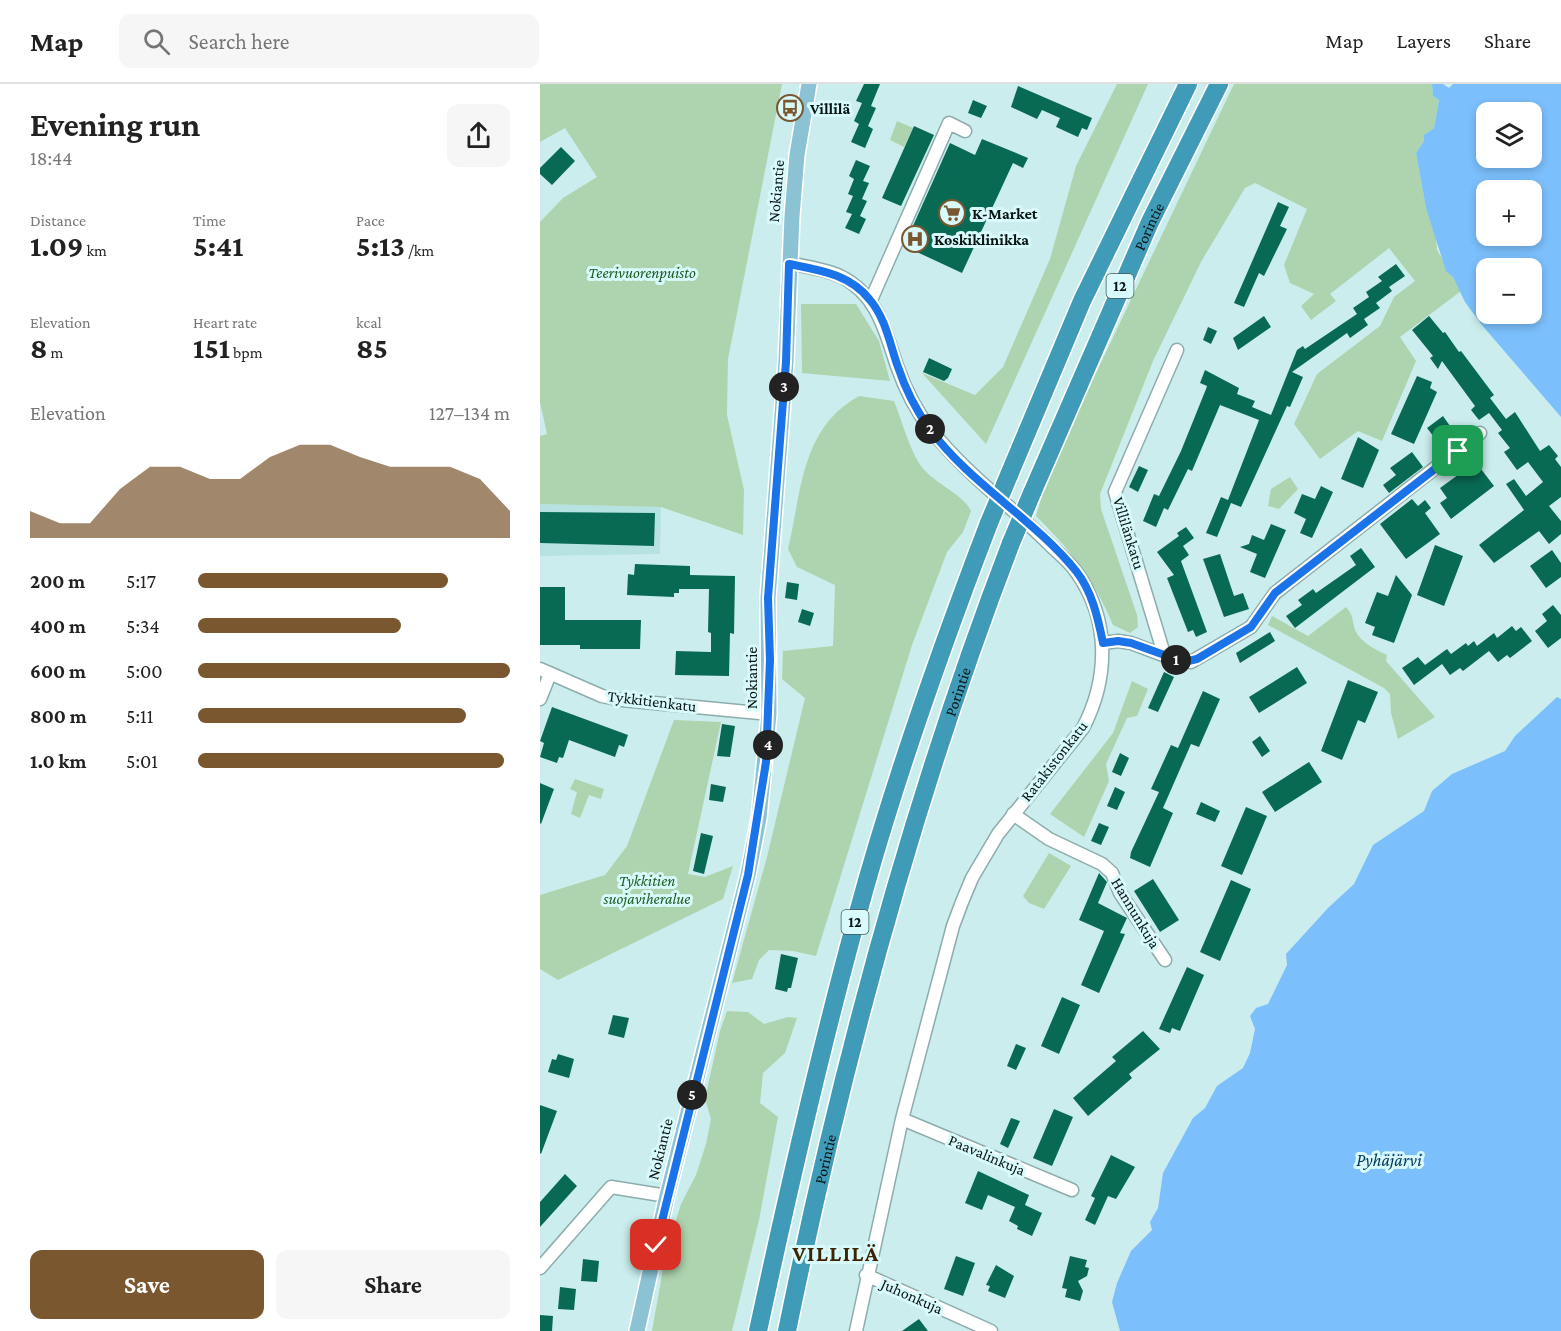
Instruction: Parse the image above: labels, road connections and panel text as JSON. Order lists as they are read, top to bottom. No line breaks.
{"streets":{"highway":["Porintie","12"],"main road":["Nokiantie"],"street":["Villilänkatu","Tykkitienkatu","Ratakistonkatu","Hannunkuja","Paavalinkuja","Juhonkuja"]},"crossings":[["Nokiantie","Tykkitienkatu"],["Nokiantie","Ratakistonkatu"],["Ratakistonkatu","Hannunkuja"],["Ratakistonkatu","Paavalinkuja"],["Ratakistonkatu","Juhonkuja"]],"districts":["VILLILÄ"],"water":["Pyhäjärvi"],"parks":["Teerivuorenpuisto","Tykkitien suojaviheralue"],"places":{"bus stop":["Villilä"],"supermarket":["K-Market"],"hospital":["Koskiklinikka"]},"page":{"header":"Map","search":"Search here","nav":["Map","Layers","Share"],"heading":["Evening run","18:44"],"map_buttons":["+","−"],"stats":[["Distance","1.09 km"],["Time","5:41"],["Pace","5:13 /km"],["Elevation","8 m"],["Heart rate","151 bpm"],["kcal","85"]],"pins":["3","2","1","4","5"],"chart":["Elevation","127–134 m"],"list":[{"name":"200 m","note":"5:17"},{"name":"400 m","note":"5:34"},{"name":"600 m","note":"5:00"},{"name":"800 m","note":"5:11"},{"name":"1.0 km","note":"5:01"}],"buttons":["Save","Share"]}}
